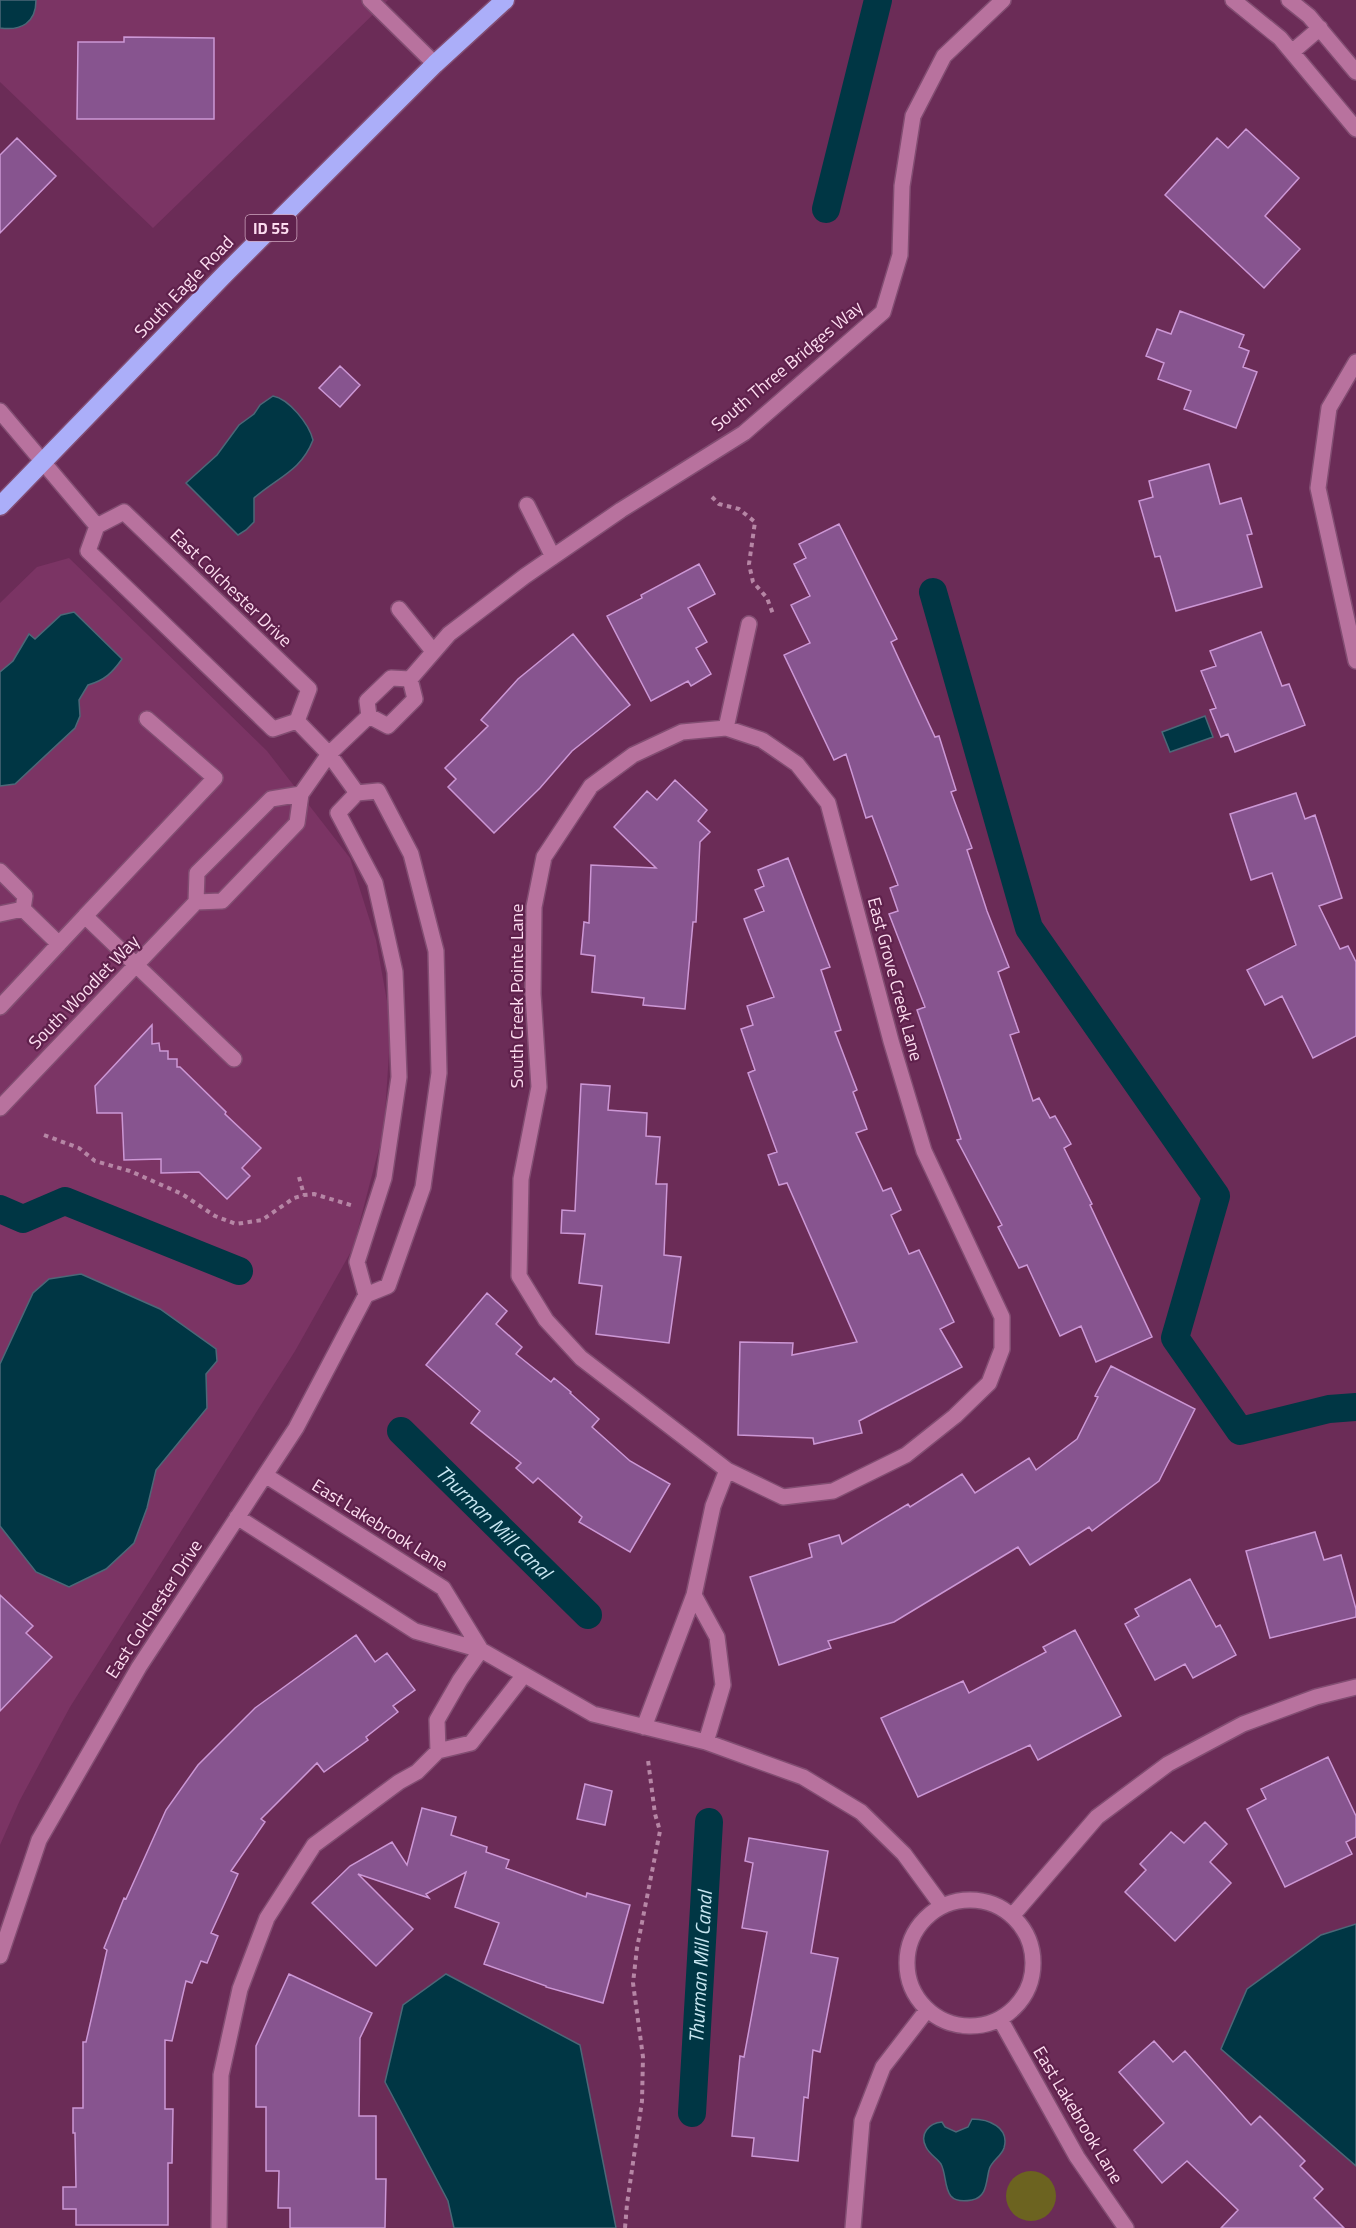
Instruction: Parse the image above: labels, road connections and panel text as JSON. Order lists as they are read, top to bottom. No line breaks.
{"streets":{"highway":["ID 55","South Eagle Road"],"street":["South Three Bridges Way","East Colchester Drive","East Grove Creek Lane","South Woodlet Way","South Creek Pointe Lane","East Lakebrook Lane"]},"crossings":[["East Colchester Drive","East Lakebrook Lane"],["East Grove Creek Lane","South Creek Pointe Lane"]],"water":["Thurman Mill Canal"]}
